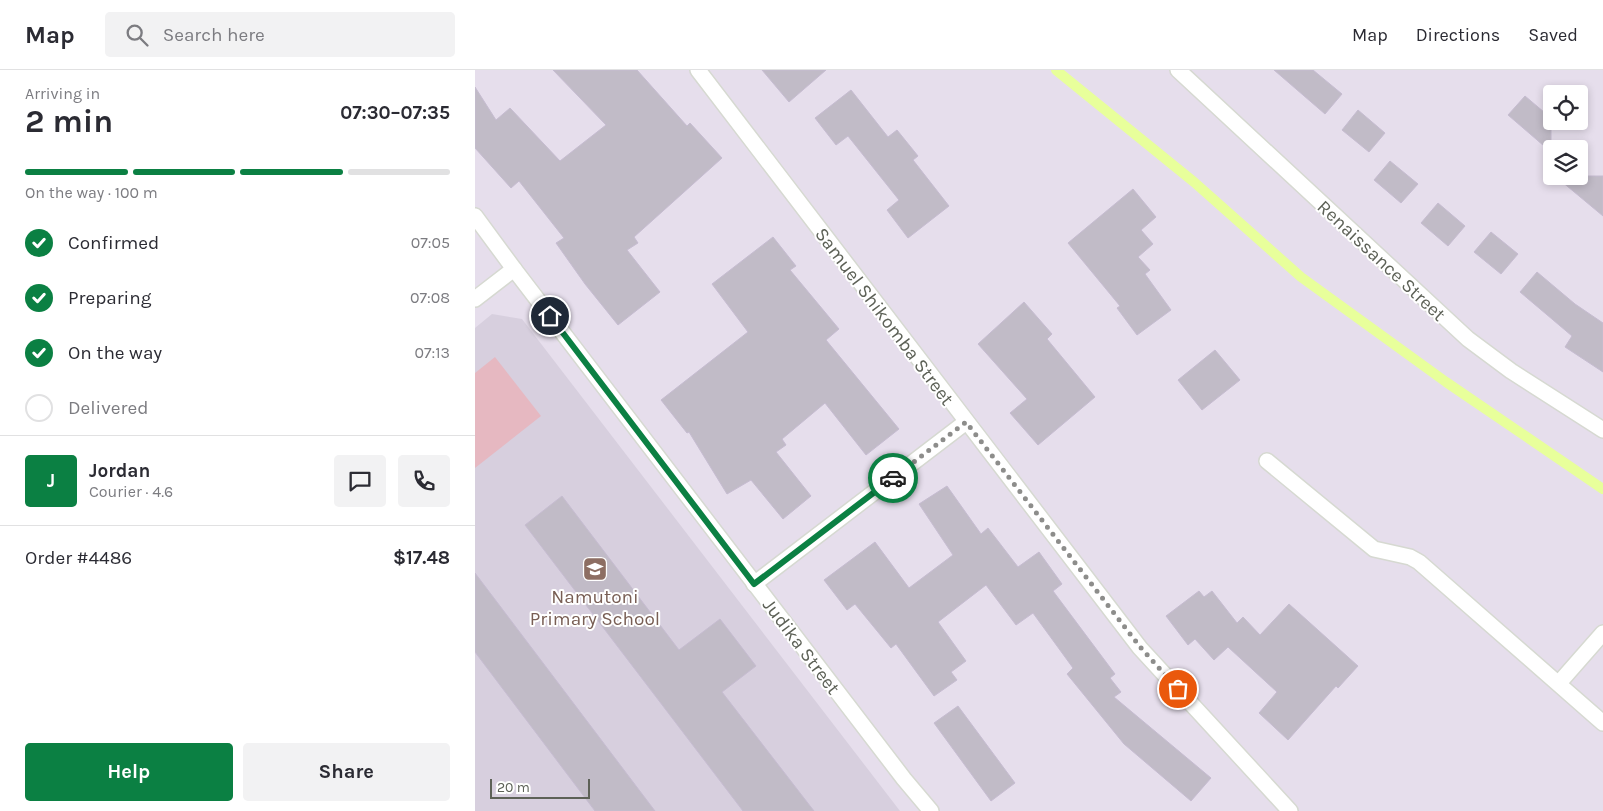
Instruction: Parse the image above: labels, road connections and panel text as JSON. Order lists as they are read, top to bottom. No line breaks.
{"streets":{"street":["Renaissance Street","Samuel Shikomba Street","Judika Street"]},"places":{"school or university":["Namutoni Primary School"]},"scale_bar":"20 m","page":{"header":"Map","search":"Search here","nav":["Map","Directions","Saved"],"heading":["2 min","Arriving in","07:30–07:35"],"panel":["Jordan","Courier · 4.6","Order #4486","$17.48"],"bar":"On the way · 100 m","list":[["Confirmed","07:05"],["Preparing","07:08"],["On the way","07:13"],"Delivered"],"round":"J","buttons":["Help","Share"],"scale":"20 m"}}
